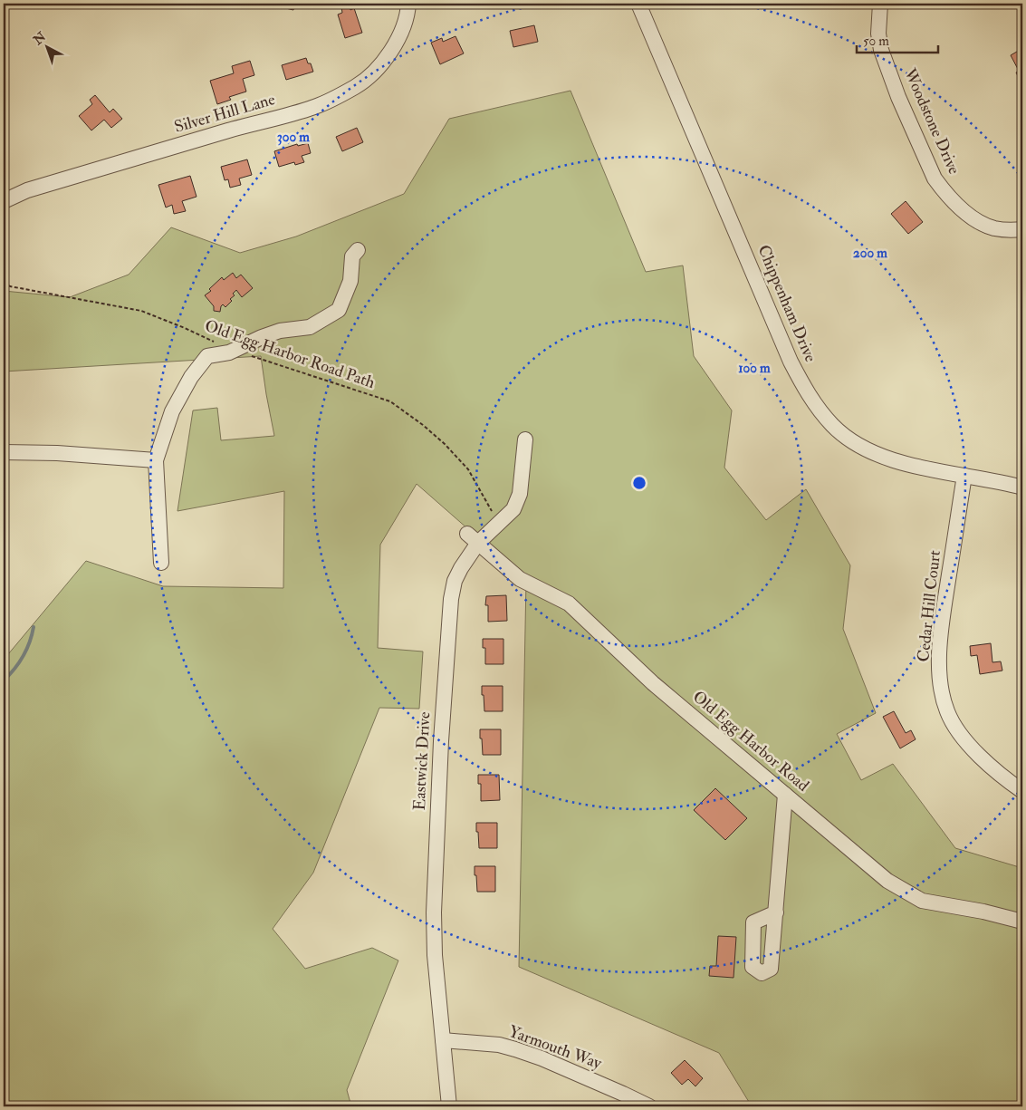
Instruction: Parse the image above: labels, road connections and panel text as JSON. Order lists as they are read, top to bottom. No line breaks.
{"streets":{"street":["Silver Hill Lane","Woodstone Drive","Chippenham Drive","Cedar Hill Court","Old Egg Harbor Road","Eastwick Drive","Yarmouth Way"],"path":["Old Egg Harbor Road Path"]},"crossings":[["Chippenham Drive","Cedar Hill Court"],["Old Egg Harbor Road","Eastwick Drive"],["Eastwick Drive","Yarmouth Way"]],"scale_bar":"50 m","north":"top left","rings":["300 m","200 m","100 m"]}
